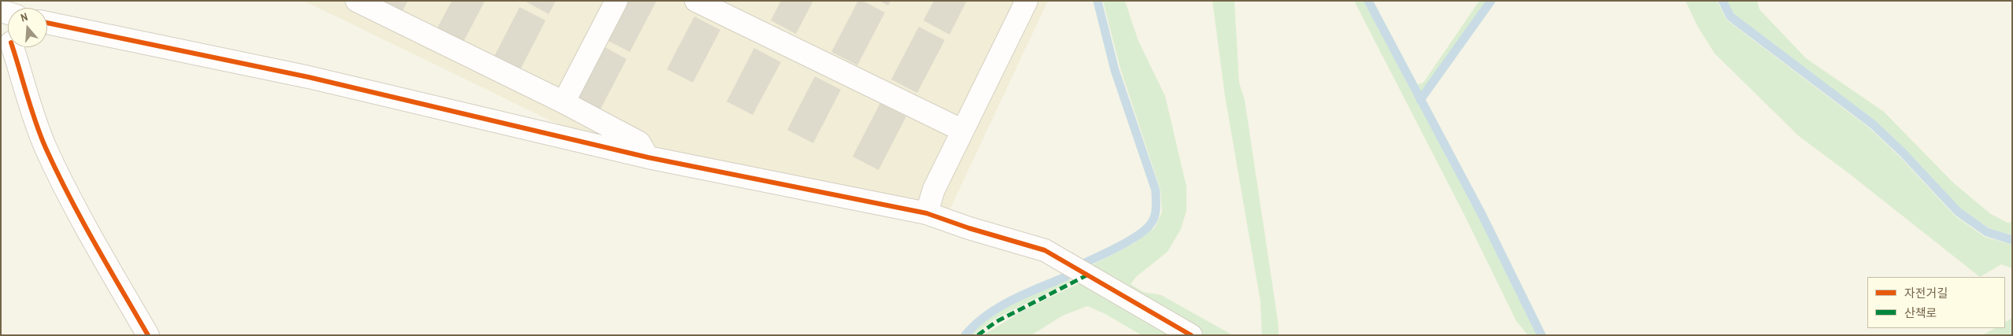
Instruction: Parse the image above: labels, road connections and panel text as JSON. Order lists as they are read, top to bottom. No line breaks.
{"legend":["자전거길","산책로"],"north":"top"}
